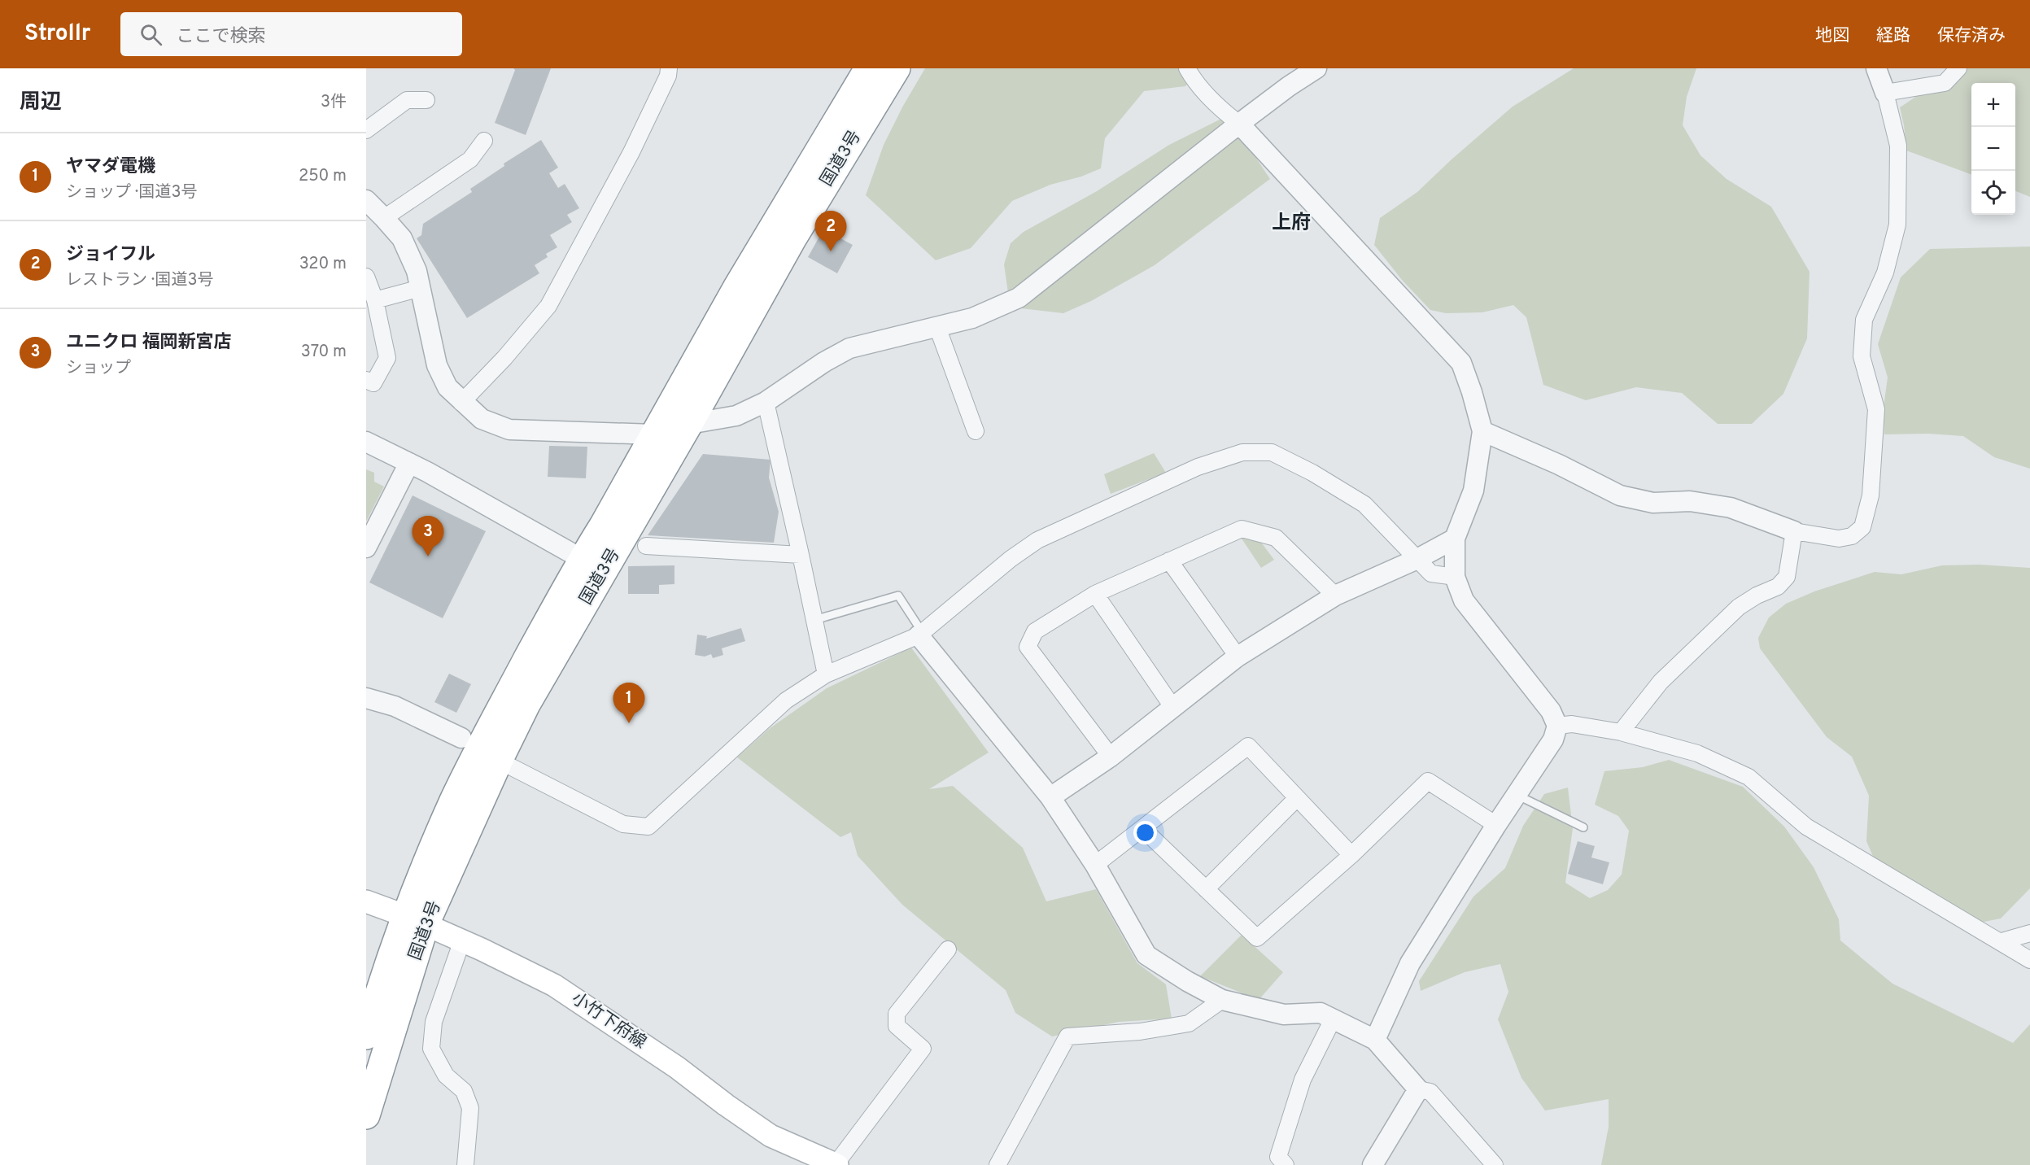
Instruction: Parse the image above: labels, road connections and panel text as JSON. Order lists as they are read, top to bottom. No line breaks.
{"streets":{"highway":["国道3号"],"main road":["小竹下府線"]},"crossings":[["国道3号","小竹下府線"]],"districts":["上府"],"page":{"header":"Strollr","search":"ここで検索","nav":["地図","経路","保存済み"],"heading":["周辺","3件"],"map_buttons":["+","−"],"list":[{"mark":"1","name":"ヤマダ電機","note":"ショップ · 国道3号","value":"250 m"},{"mark":"2","name":"ジョイフル","note":"レストラン · 国道3号","value":"320 m"},{"mark":"3","name":"ユニクロ 福岡新宮店","note":"ショップ","value":"370 m"}],"pins":["2","3","1"]}}
